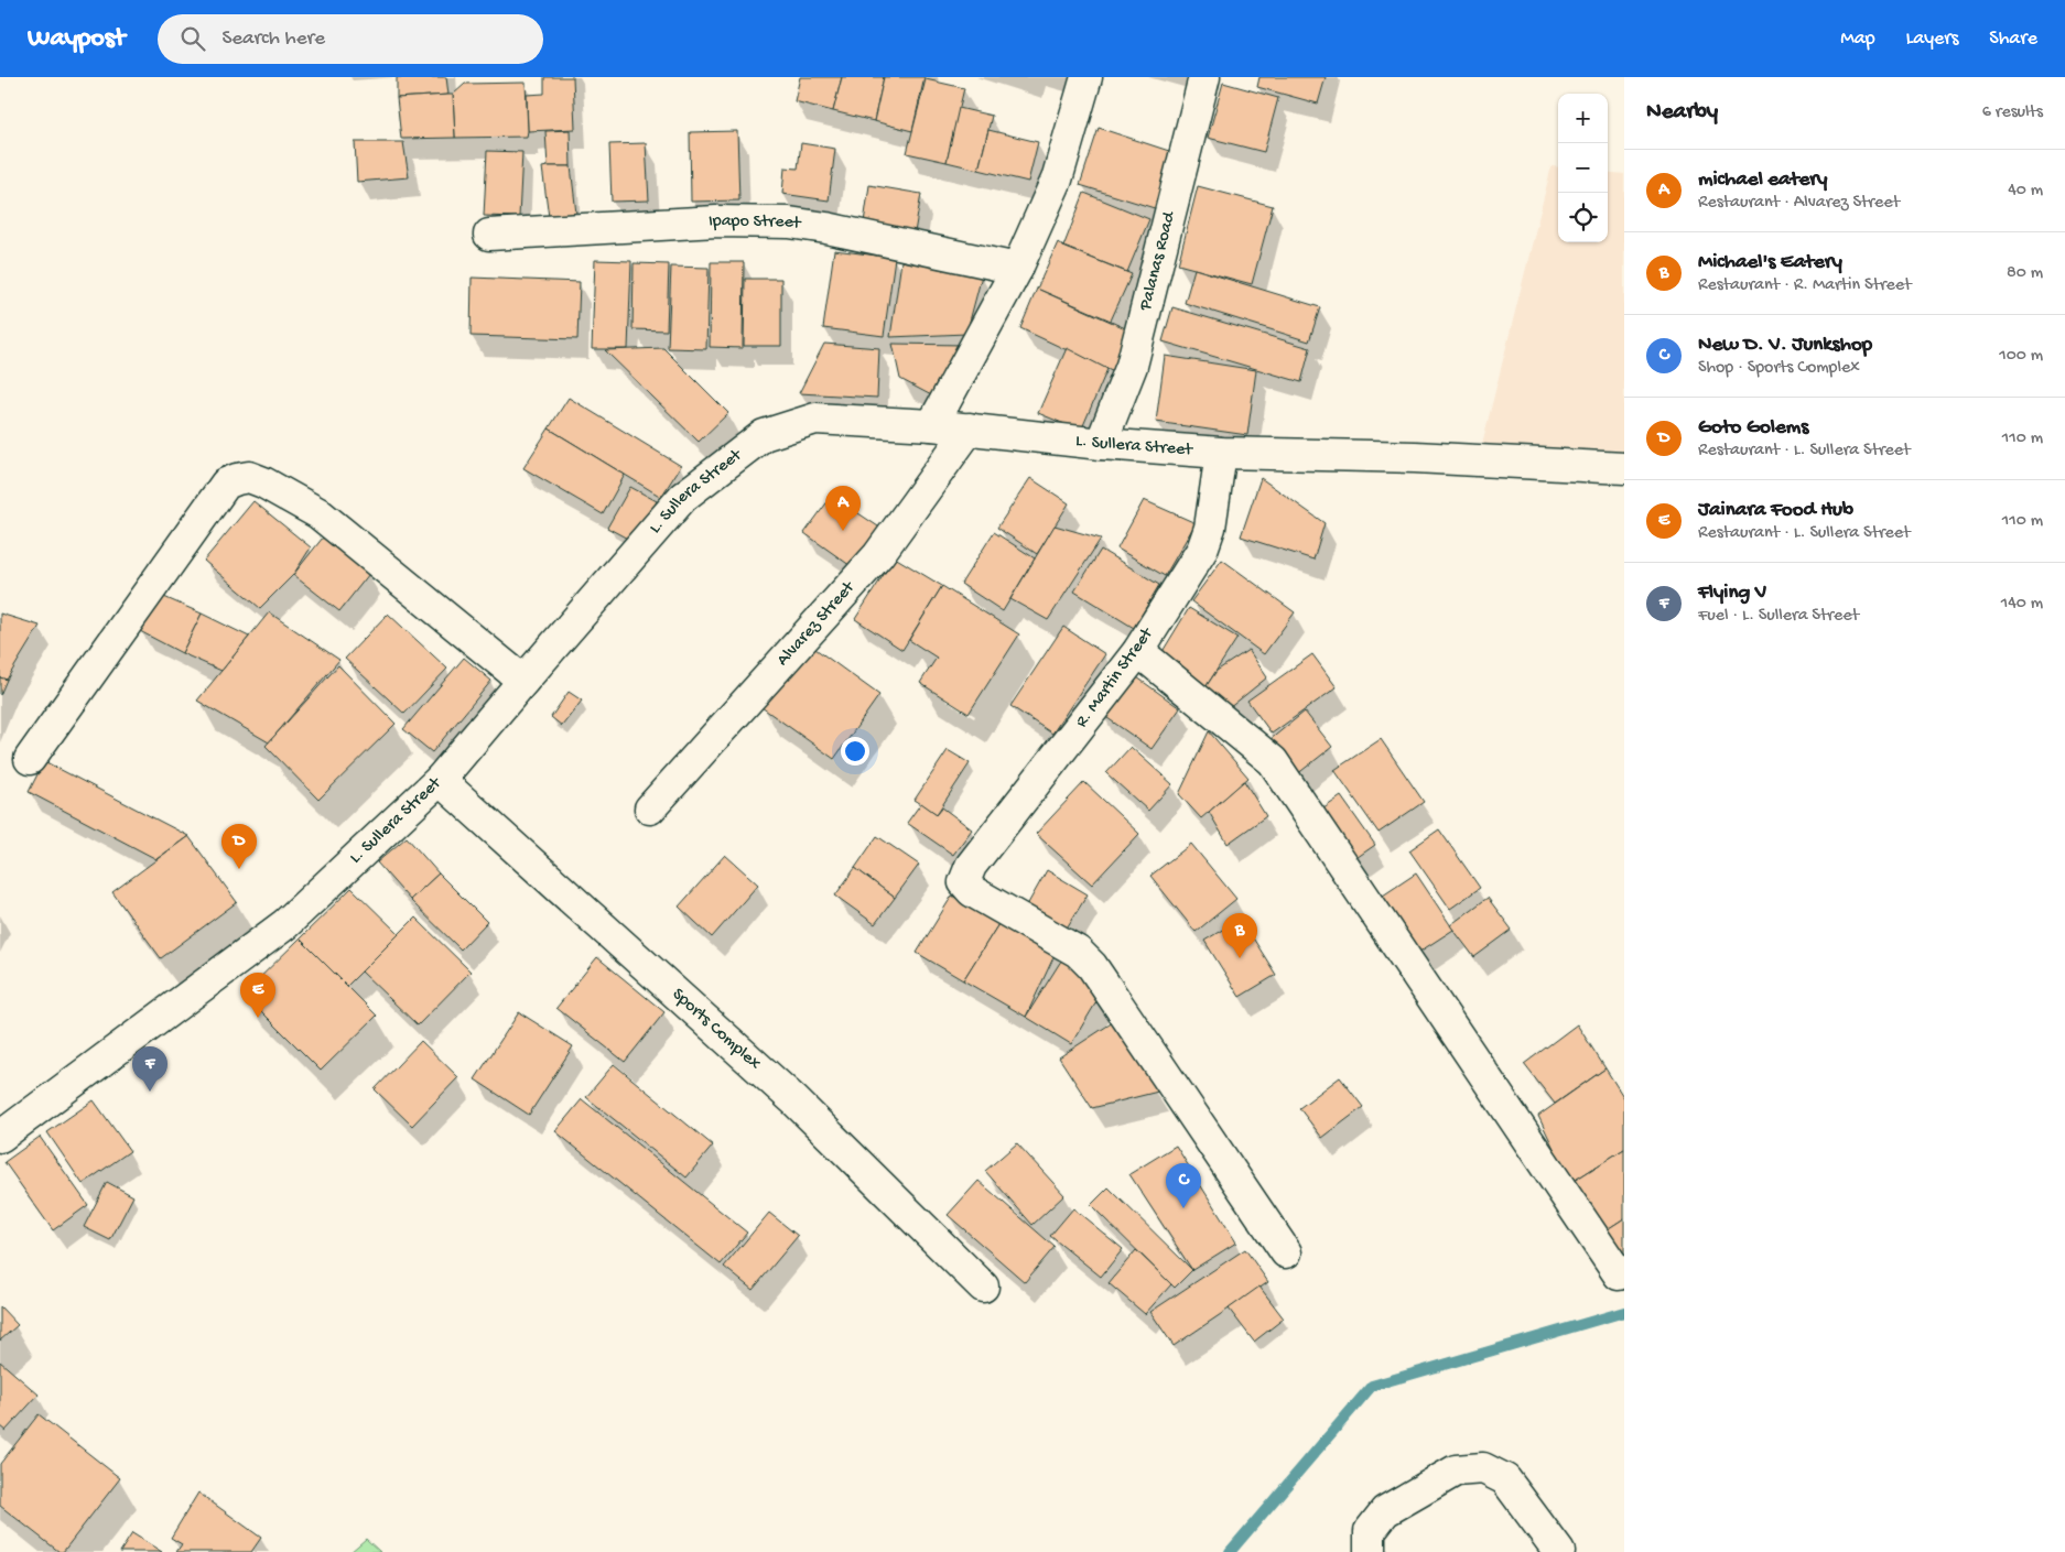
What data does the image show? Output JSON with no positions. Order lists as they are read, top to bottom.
{
  "streets": {
    "street": [
      "Ipapo Street",
      "Palanas Road",
      "L. Sullera Street",
      "Alvarez Street",
      "R. Martin Street",
      "Sports Complex"
    ]
  },
  "crossings": [
    ["Palanas Road", "L. Sullera Street"],
    ["L. Sullera Street", "Alvarez Street"],
    ["L. Sullera Street", "R. Martin Street"],
    ["L. Sullera Street", "Sports Complex"]
  ],
  "page": {
    "header": "Waypost",
    "search": "Search here",
    "nav": ["Map", "Layers", "Share"],
    "heading": ["Nearby", "6 results"],
    "map_buttons": ["+", "−"],
    "list": [
      {
        "mark": "A",
        "name": "michael eatery",
        "note": "Restaurant · Alvarez Street",
        "value": "40 m"
      },
      {
        "mark": "B",
        "name": "Michael's Eatery",
        "note": "Restaurant · R. Martin Street",
        "value": "80 m"
      },
      {
        "mark": "C",
        "name": "New D. V. Junkshop",
        "note": "Shop · Sports Complex",
        "value": "100 m"
      },
      {
        "mark": "D",
        "name": "Goto Golems",
        "note": "Restaurant · L. Sullera Street",
        "value": "110 m"
      },
      {
        "mark": "E",
        "name": "Jainara Food Hub",
        "note": "Restaurant · L. Sullera Street",
        "value": "110 m"
      },
      {
        "mark": "F",
        "name": "Flying V",
        "note": "Fuel · L. Sullera Street",
        "value": "140 m"
      }
    ],
    "pins": [
      "A",
      "D",
      "B",
      "E",
      "F",
      "C"
    ]
  }
}
